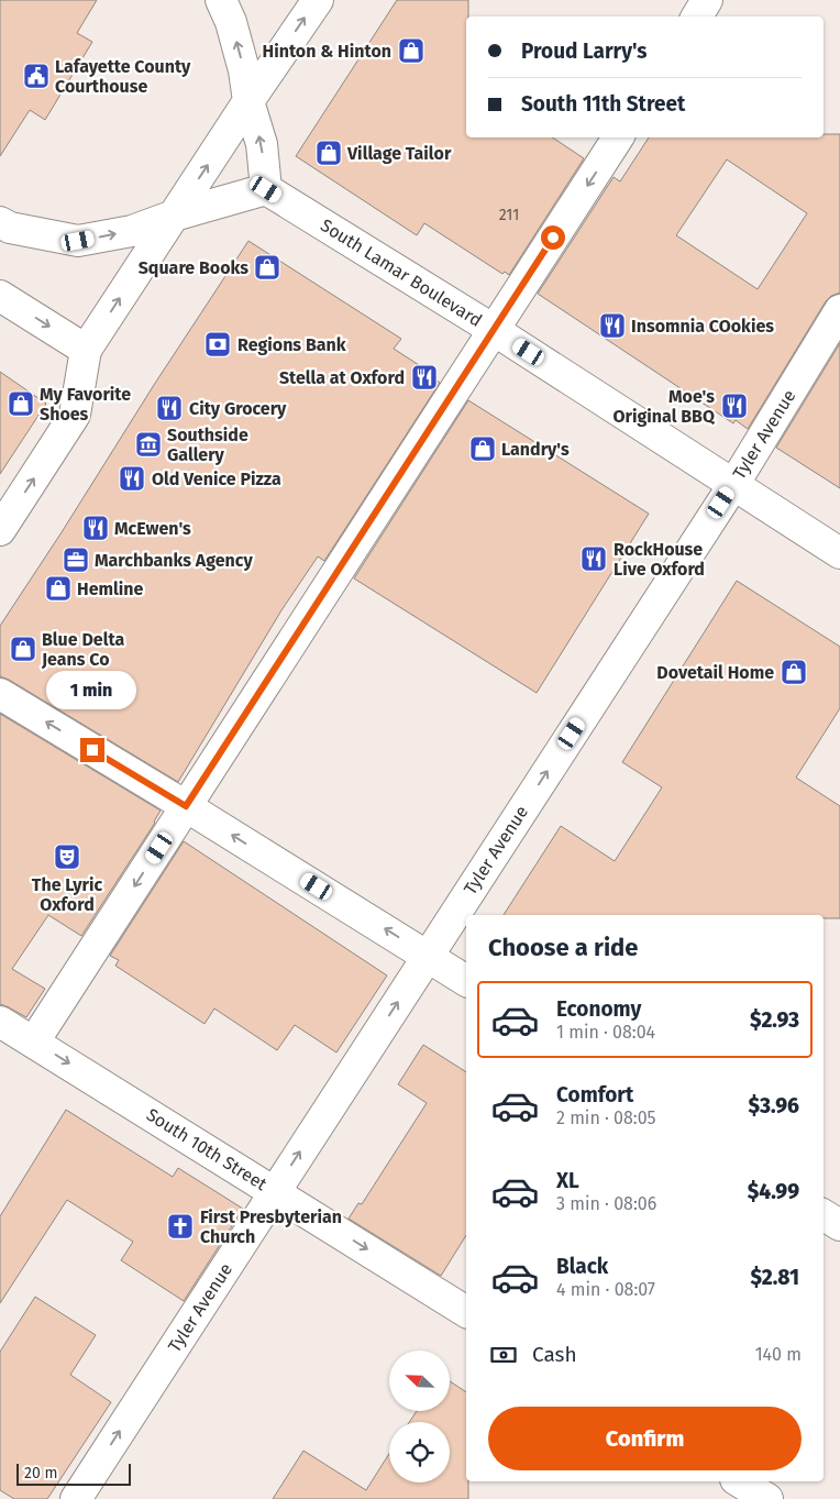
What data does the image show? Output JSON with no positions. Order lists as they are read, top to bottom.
{
  "streets": {
    "street": ["South Lamar Boulevard", "Tyler Avenue", "South 10th Street"]
  },
  "crossings": [
    ["South Lamar Boulevard", "Tyler Avenue"],
    ["Tyler Avenue", "South 10th Street"]
  ],
  "one_way": ["Tyler Avenue", "South 10th Street"],
  "places": {
    "shop": [
      "Hinton & Hinton",
      "Village Tailor",
      "Square Books",
      "My Favorite Shoes",
      "Landry's",
      "Hemline",
      "Blue Delta Jeans Co",
      "Dovetail Home"
    ],
    "public building": ["Lafayette County Courthouse"],
    "restaurant": [
      "Insomnia COokies",
      "Stella at Oxford",
      "Moe's Original BBQ",
      "City Grocery",
      "Old Venice Pizza",
      "McEwen's",
      "RockHouse Live Oxford"
    ],
    "bank": ["Regions Bank"],
    "museum": ["Southside Gallery"],
    "office": ["Marchbanks Agency"],
    "theatre": ["The Lyric Oxford"],
    "church": ["First Presbyterian Church"]
  },
  "house_numbers": ["211"],
  "scale_bar": "20 m",
  "north": "top left",
  "page": {
    "banner": ["Proud Larry's", "South 11th Street"],
    "bubble": "1 min",
    "heading": "Choose a ride",
    "list": [
      {
        "name": "Economy",
        "note": "1 min · 08:04",
        "value": "$2.93"
      },
      {
        "name": "Comfort",
        "note": "2 min · 08:05",
        "value": "$3.96"
      },
      {
        "name": "XL",
        "note": "3 min · 08:06",
        "value": "$4.99"
      },
      {
        "name": "Black",
        "note": "4 min · 08:07",
        "value": "$2.81"
      }
    ],
    "pay": ["Cash", "140 m"],
    "buttons": "Confirm",
    "scale": "20 m"
  }
}
